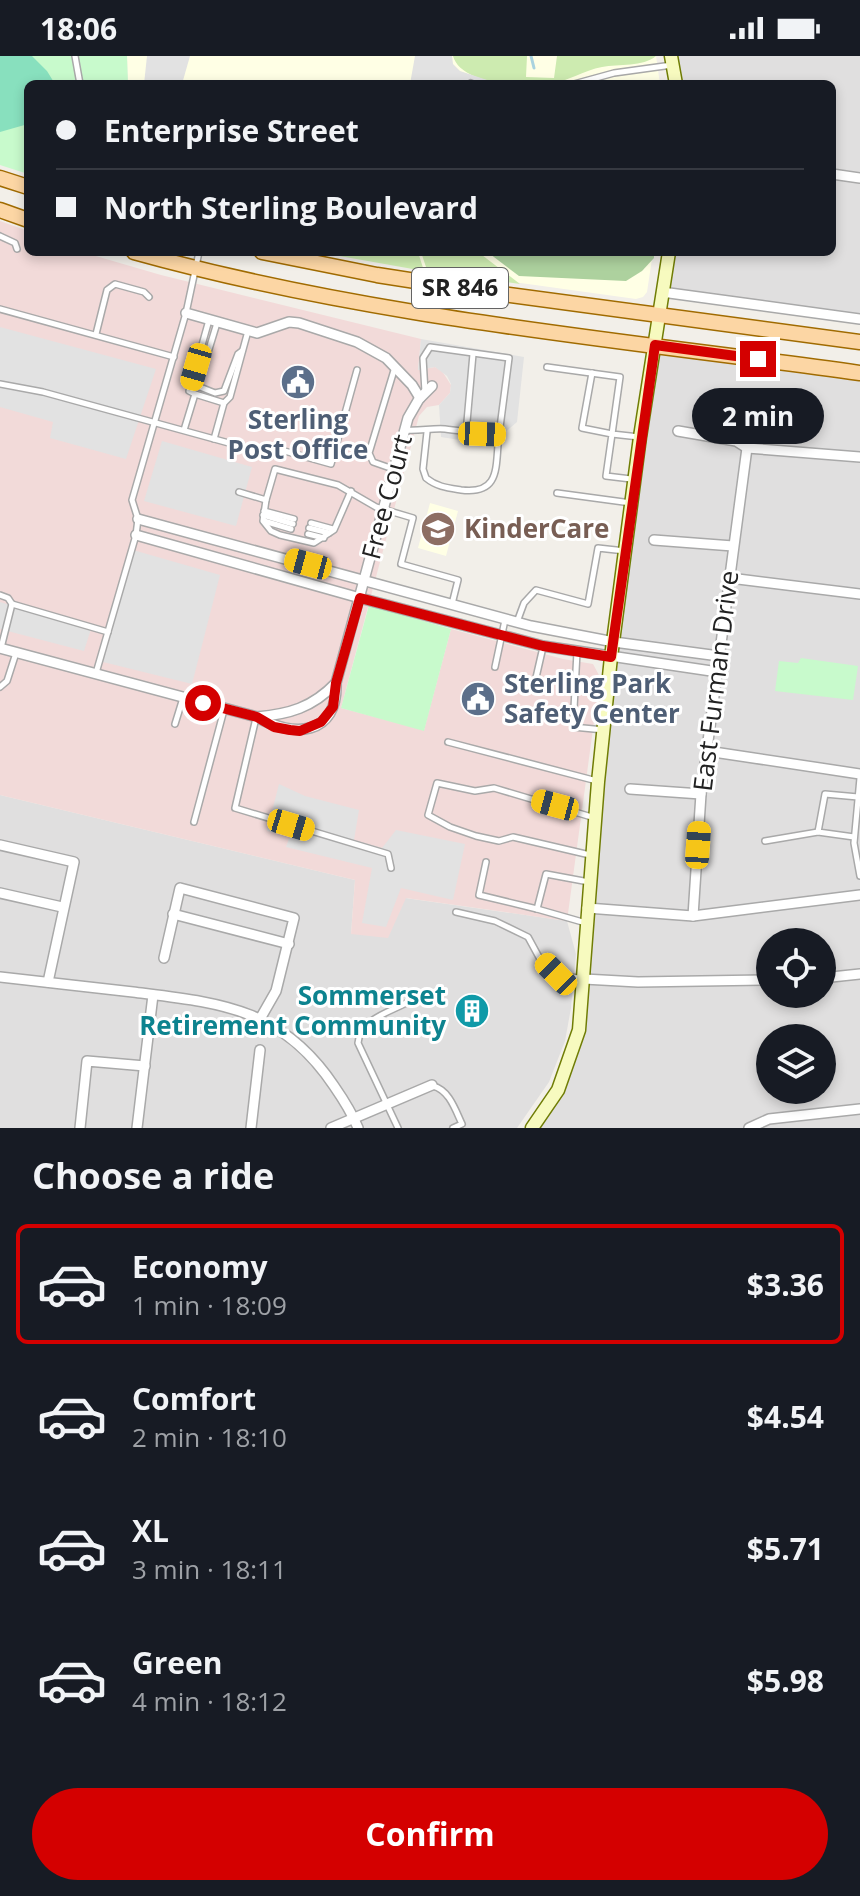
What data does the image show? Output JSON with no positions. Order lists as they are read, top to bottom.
{
  "streets": {
    "main road": ["SR 846"],
    "street": ["Free Court", "East Furman Drive"]
  },
  "places": {
    "public building": ["Sterling Post Office", "Sterling Park Safety Center"],
    "school or university": ["KinderCare"],
    "building": ["Sommerset Retirement Community"]
  },
  "page": {
    "status": "18:06",
    "banner": ["Enterprise Street", "North Sterling Boulevard"],
    "bubble": "2 min",
    "heading": "Choose a ride",
    "list": [
      {
        "name": "Economy",
        "note": "1 min · 18:09",
        "value": "$3.36"
      },
      {
        "name": "Comfort",
        "note": "2 min · 18:10",
        "value": "$4.54"
      },
      {
        "name": "XL",
        "note": "3 min · 18:11",
        "value": "$5.71"
      },
      {
        "name": "Green",
        "note": "4 min · 18:12",
        "value": "$5.98"
      }
    ],
    "buttons": "Confirm"
  }
}
